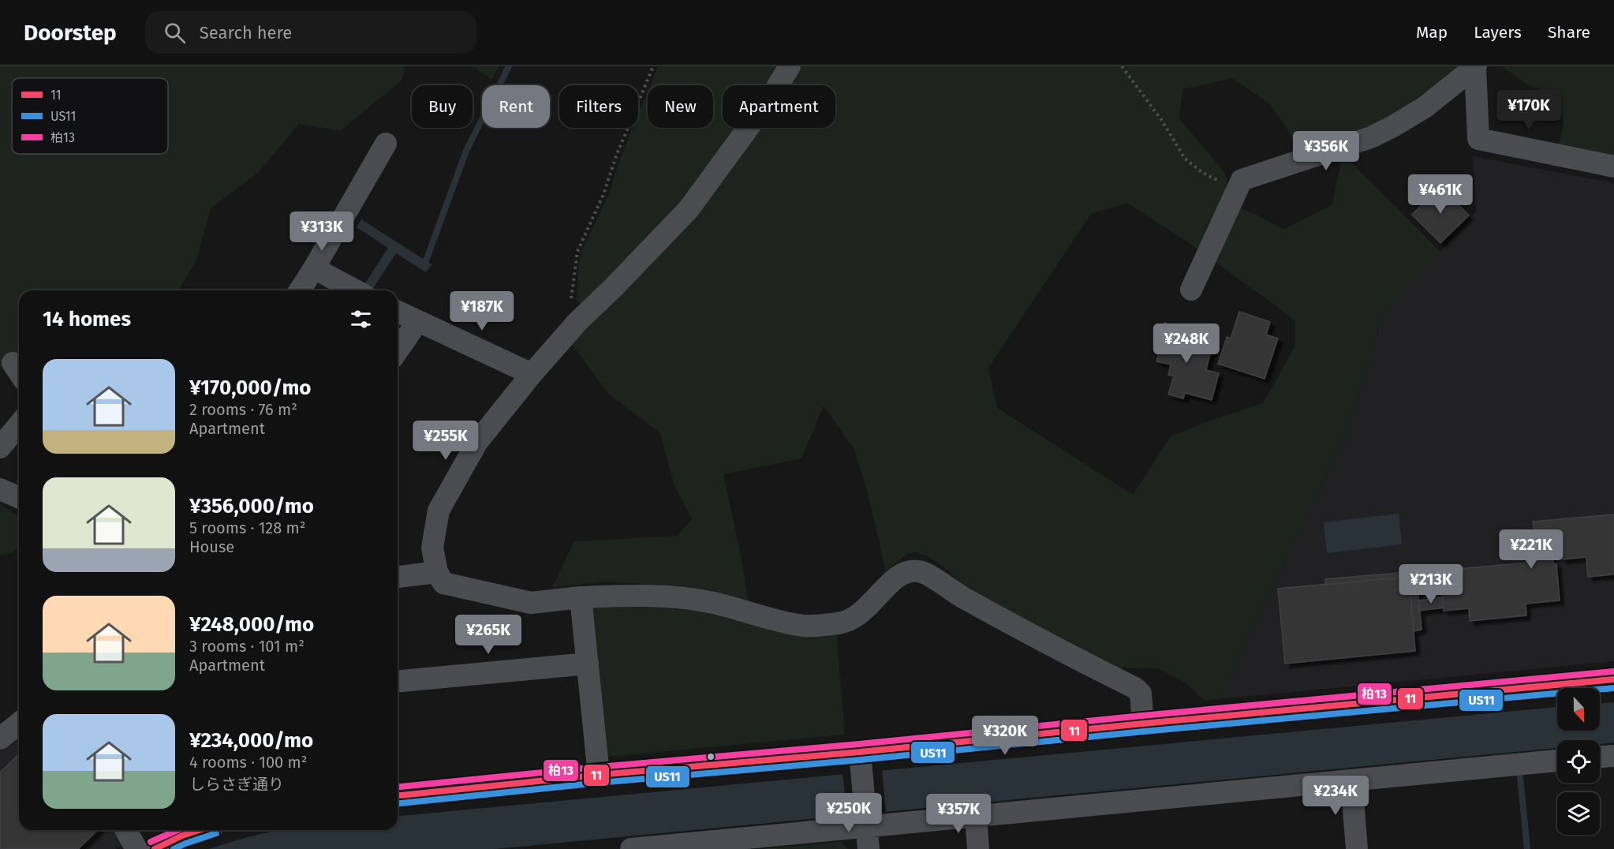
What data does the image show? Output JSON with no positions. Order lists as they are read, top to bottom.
{
  "lines": ["transit line 柏13", "transit line 11", "transit line US11"],
  "legend": ["11", "US11", "柏13"],
  "north": "bottom",
  "page": {
    "header": "Doorstep",
    "search": "Search here",
    "nav": ["Map", "Layers", "Share"],
    "chip": [
      "Buy",
      "Rent",
      "Filters",
      "New",
      "Apartment"
    ],
    "price": [
      "¥170K",
      "¥356K",
      "¥461K",
      "¥313K",
      "¥187K",
      "¥248K",
      "¥255K",
      "¥221K",
      "¥213K",
      "¥265K",
      "¥320K",
      "¥234K",
      "¥250K",
      "¥357K"
    ],
    "heading": "14 homes",
    "list": [
      {
        "name": "¥170,000/mo",
        "note": "2 rooms · 76 m² · Apartment"
      },
      {
        "name": "¥356,000/mo",
        "note": "5 rooms · 128 m² · House"
      },
      {
        "name": "¥248,000/mo",
        "note": "3 rooms · 101 m² · Apartment"
      },
      {
        "name": "¥234,000/mo",
        "note": "4 rooms · 100 m² · しらさぎ通り"
      }
    ]
  }
}
